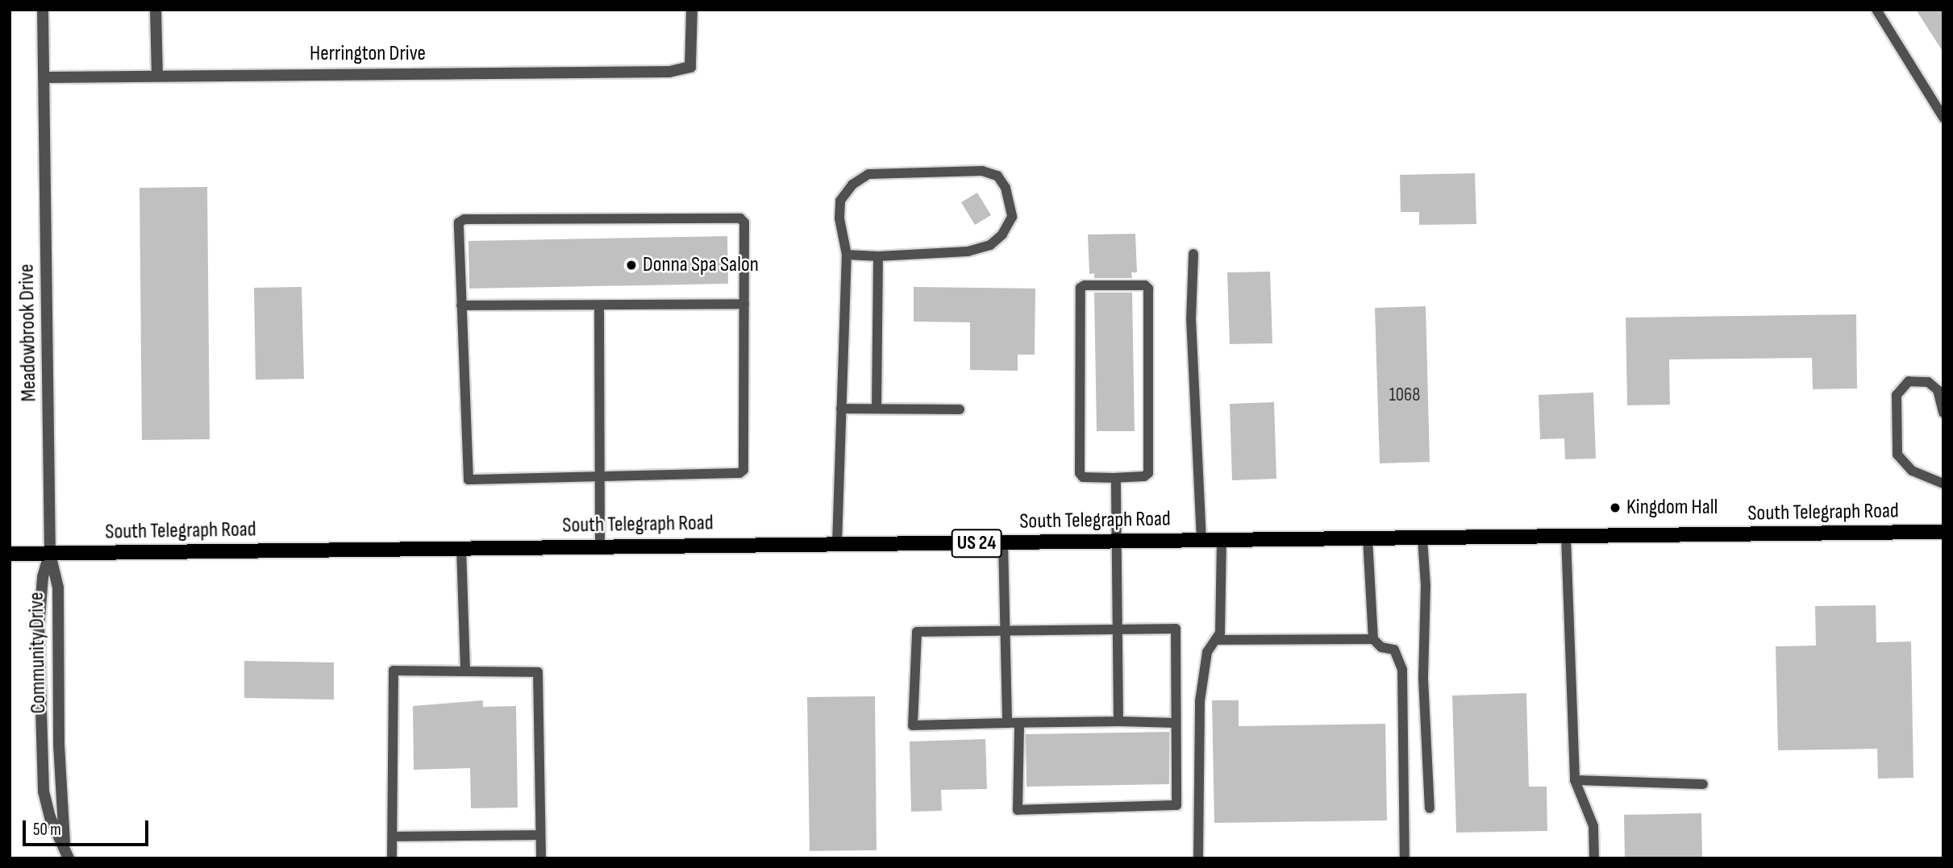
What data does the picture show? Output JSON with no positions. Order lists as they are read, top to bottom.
{
  "streets": {
    "main road": ["South Telegraph Road", "US 24"],
    "street": ["Herrington Drive", "Meadowbrook Drive", "Community Drive"]
  },
  "crossings": [
    ["Herrington Drive", "Meadowbrook Drive"],
    ["Meadowbrook Drive", "South Telegraph Road"],
    ["Meadowbrook Drive", "Community Drive"],
    ["South Telegraph Road", "Community Drive"]
  ],
  "places": ["Donna Spa Salon", "Kingdom Hall"],
  "house_numbers": ["1068"],
  "scale_bar": "50 m"
}
